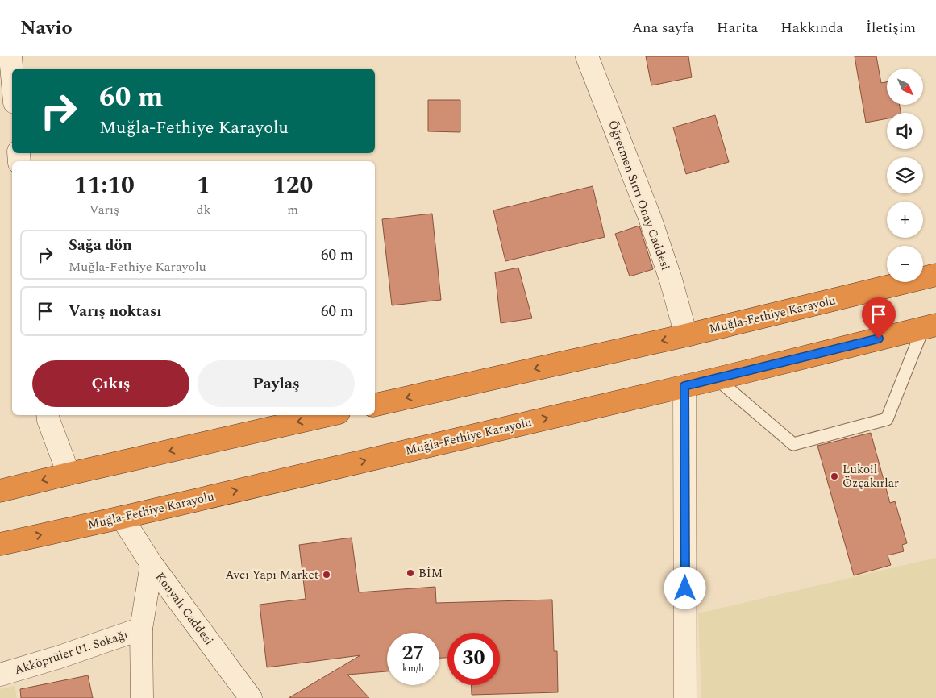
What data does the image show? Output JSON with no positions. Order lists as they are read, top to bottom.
{
  "streets": {
    "highway": ["Muğla-Fethiye Karayolu"],
    "street": ["Öğretmen Sırrı Onay Caddesi", "Konyalı Caddesi", "Akköprüler 01. Sokağı"]
  },
  "crossings": [
    ["Öğretmen Sırrı Onay Caddesi", "Muğla-Fethiye Karayolu"],
    ["Muğla-Fethiye Karayolu", "Konyalı Caddesi"]
  ],
  "places": ["Lukoil Özçakırlar", "BİM", "Avcı Yapı Market"],
  "north": "bottom right",
  "page": {
    "header": "Navio",
    "nav": [
      "Ana sayfa",
      "Harita",
      "Hakkında",
      "İletişim"
    ],
    "map_buttons": ["+", "−"],
    "turn": ["60 m", "Muğla-Fethiye Karayolu"],
    "eta": [
      "11:10",
      "Varış",
      "1",
      "dk",
      "120",
      "m"
    ],
    "list": [
      {
        "name": "Sağa dön",
        "note": "Muğla-Fethiye Karayolu",
        "value": "60 m"
      },
      {
        "name": "Varış noktası",
        "value": "60 m"
      }
    ],
    "buttons": ["Çıkış", "Paylaş"],
    "speed": "27 km/h",
    "limit": "30"
  }
}
